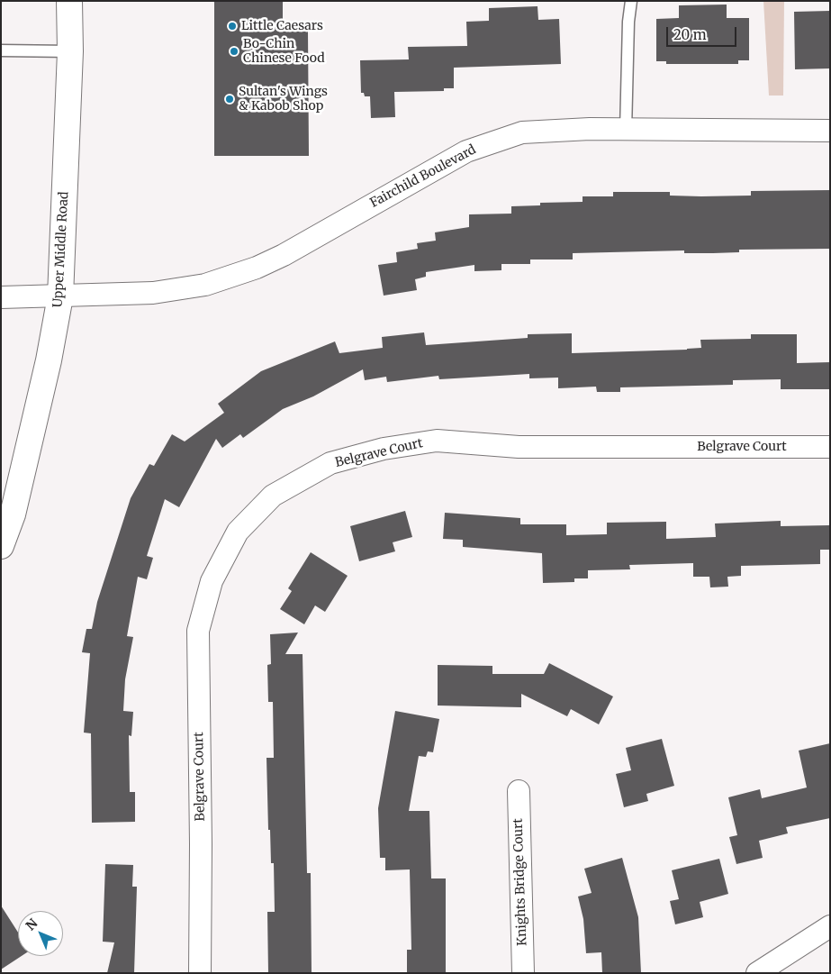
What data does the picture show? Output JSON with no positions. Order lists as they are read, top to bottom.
{
  "streets": {
    "street": [
      "Fairchild Boulevard",
      "Upper Middle Road",
      "Belgrave Court",
      "Knights Bridge Court"
    ]
  },
  "crossings": [
    ["Fairchild Boulevard", "Upper Middle Road"]
  ],
  "places": ["Little Caesars", "Bo-Chin Chinese Food", "Sultan's Wings & Kabob Shop"],
  "scale_bar": "20 m",
  "north": "top left"
}
